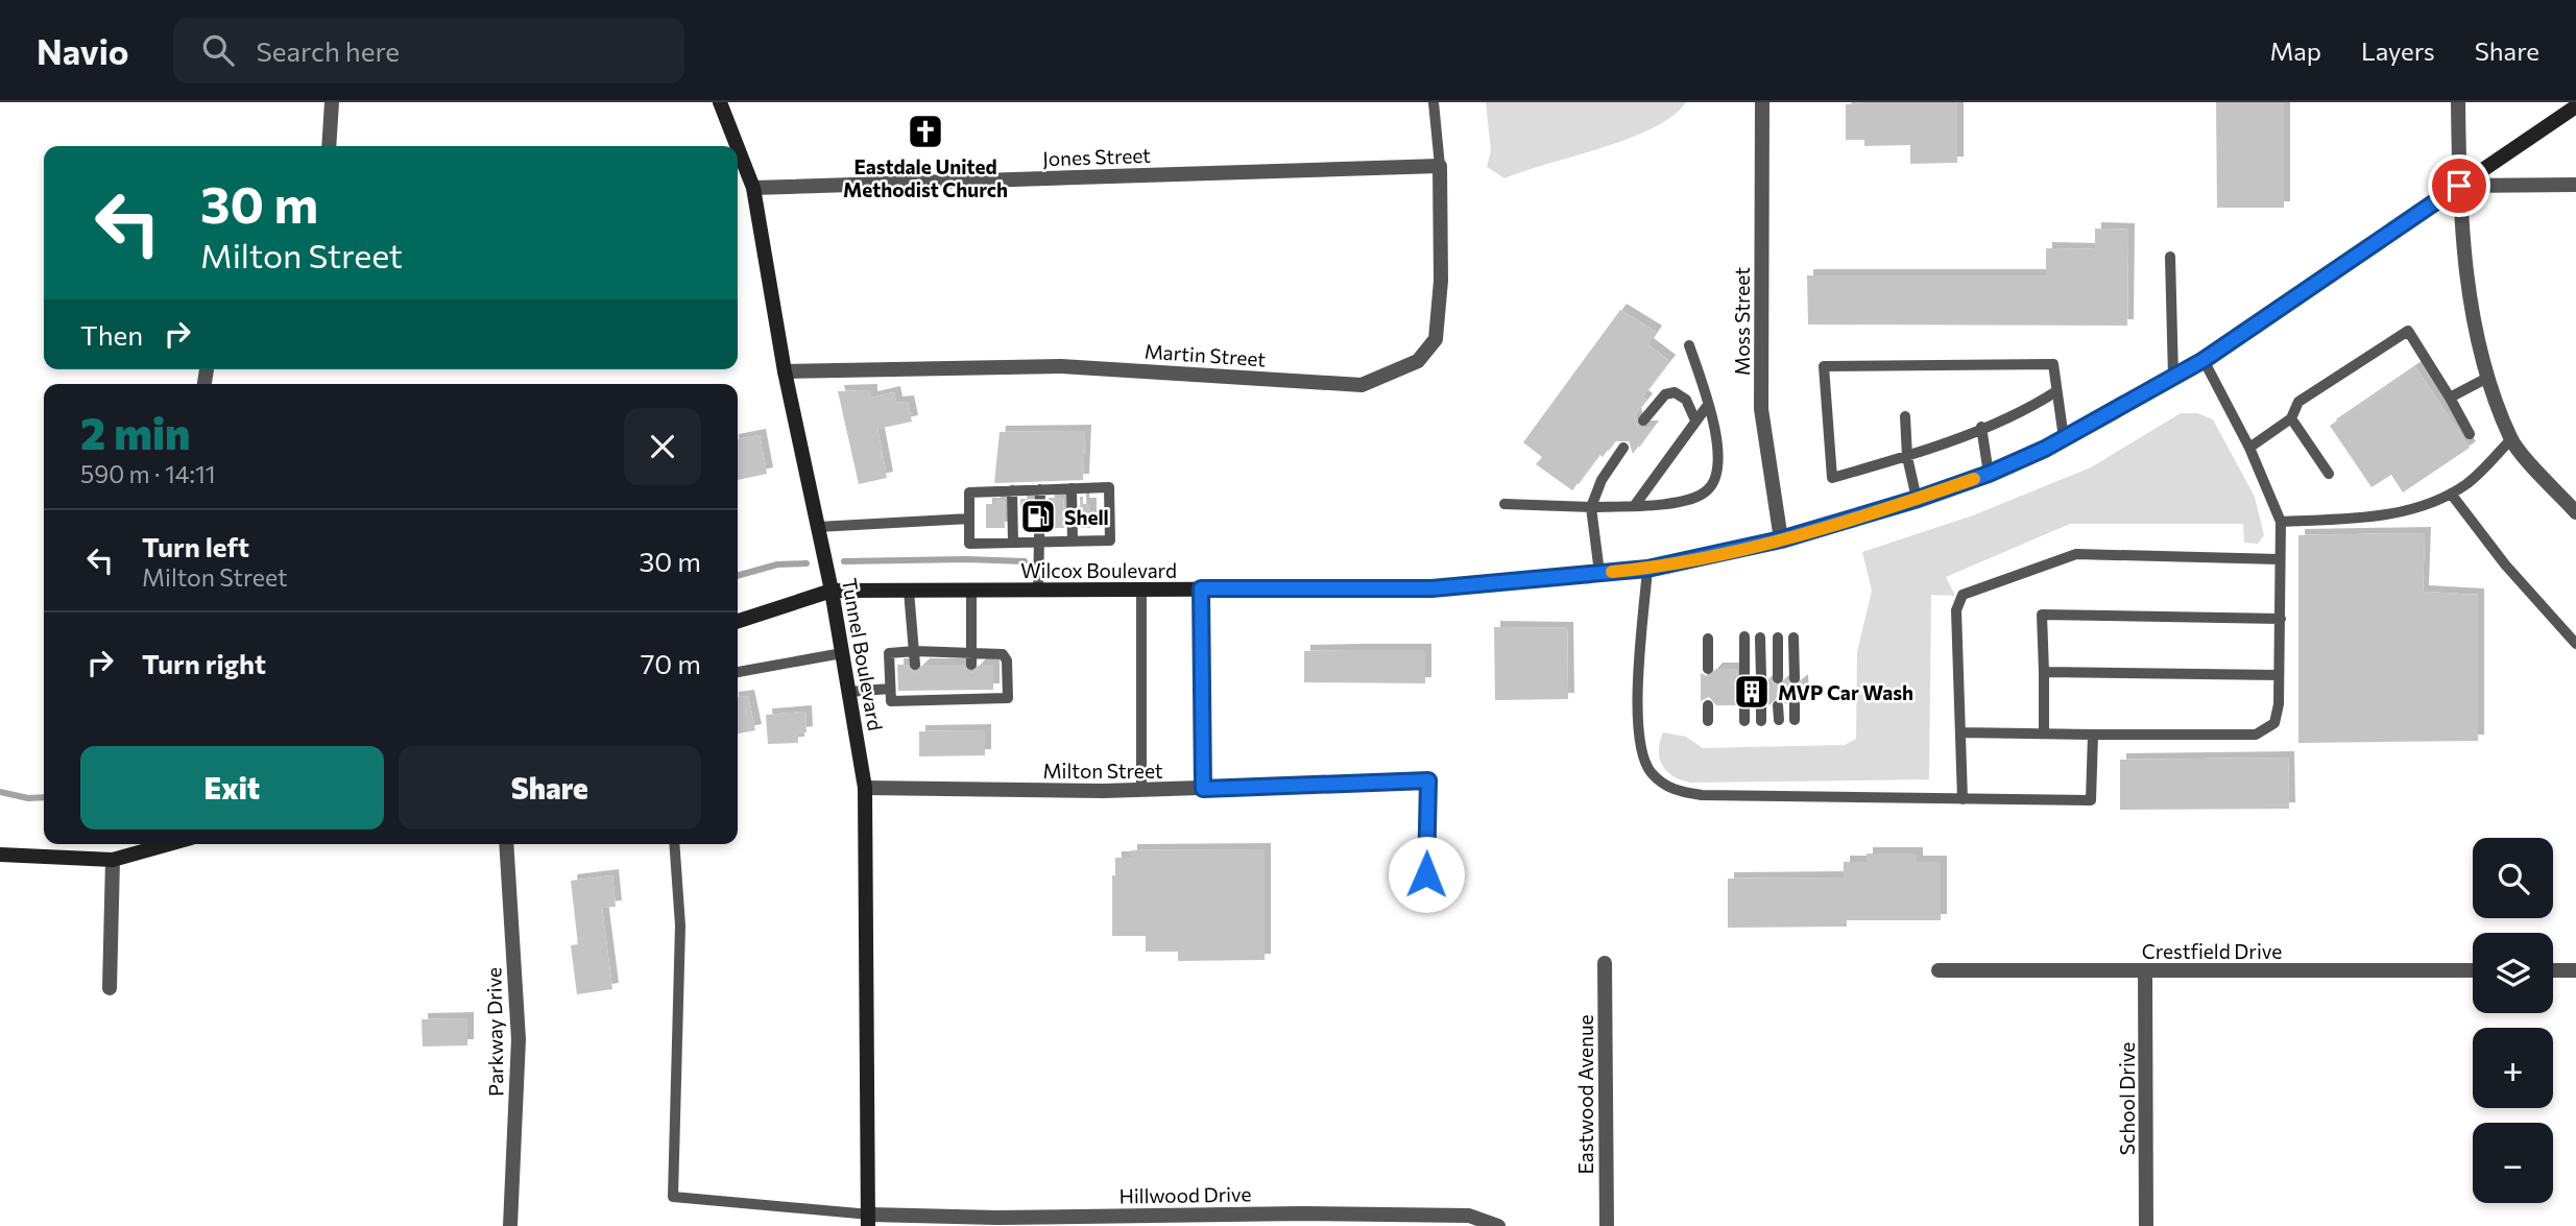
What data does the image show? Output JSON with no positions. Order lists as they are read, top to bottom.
{
  "streets": {
    "main road": ["Wilcox Boulevard", "Tunnel Boulevard"],
    "street": [
      "Jones Street",
      "Moss Street",
      "Martin Street",
      "Milton Street",
      "Crestfield Drive",
      "Parkway Drive",
      "Eastwood Avenue",
      "School Drive",
      "Hillwood Drive"
    ]
  },
  "crossings": [
    ["Jones Street", "Martin Street"],
    ["Jones Street", "Tunnel Boulevard"],
    ["Moss Street", "Wilcox Boulevard"],
    ["Martin Street", "Tunnel Boulevard"],
    ["Wilcox Boulevard", "Tunnel Boulevard"],
    ["Tunnel Boulevard", "Milton Street"],
    ["Tunnel Boulevard", "Hillwood Drive"],
    ["Crestfield Drive", "School Drive"]
  ],
  "places": {
    "church": ["Eastdale United Methodist Church"],
    "fuel station": ["Shell"],
    "building": ["MVP Car Wash"]
  },
  "page": {
    "header": "Navio",
    "search": "Search here",
    "nav": ["Map", "Layers", "Share"],
    "turn": ["30 m", "Milton Street"],
    "then": "Then",
    "heading": ["2 min", "590 m · 14:11"],
    "list": [
      {
        "name": "Turn left",
        "note": "Milton Street",
        "value": "30 m"
      },
      {
        "name": "Turn right",
        "value": "70 m"
      }
    ],
    "buttons": ["Exit", "Share"],
    "map_buttons": ["+", "−"]
  }
}
